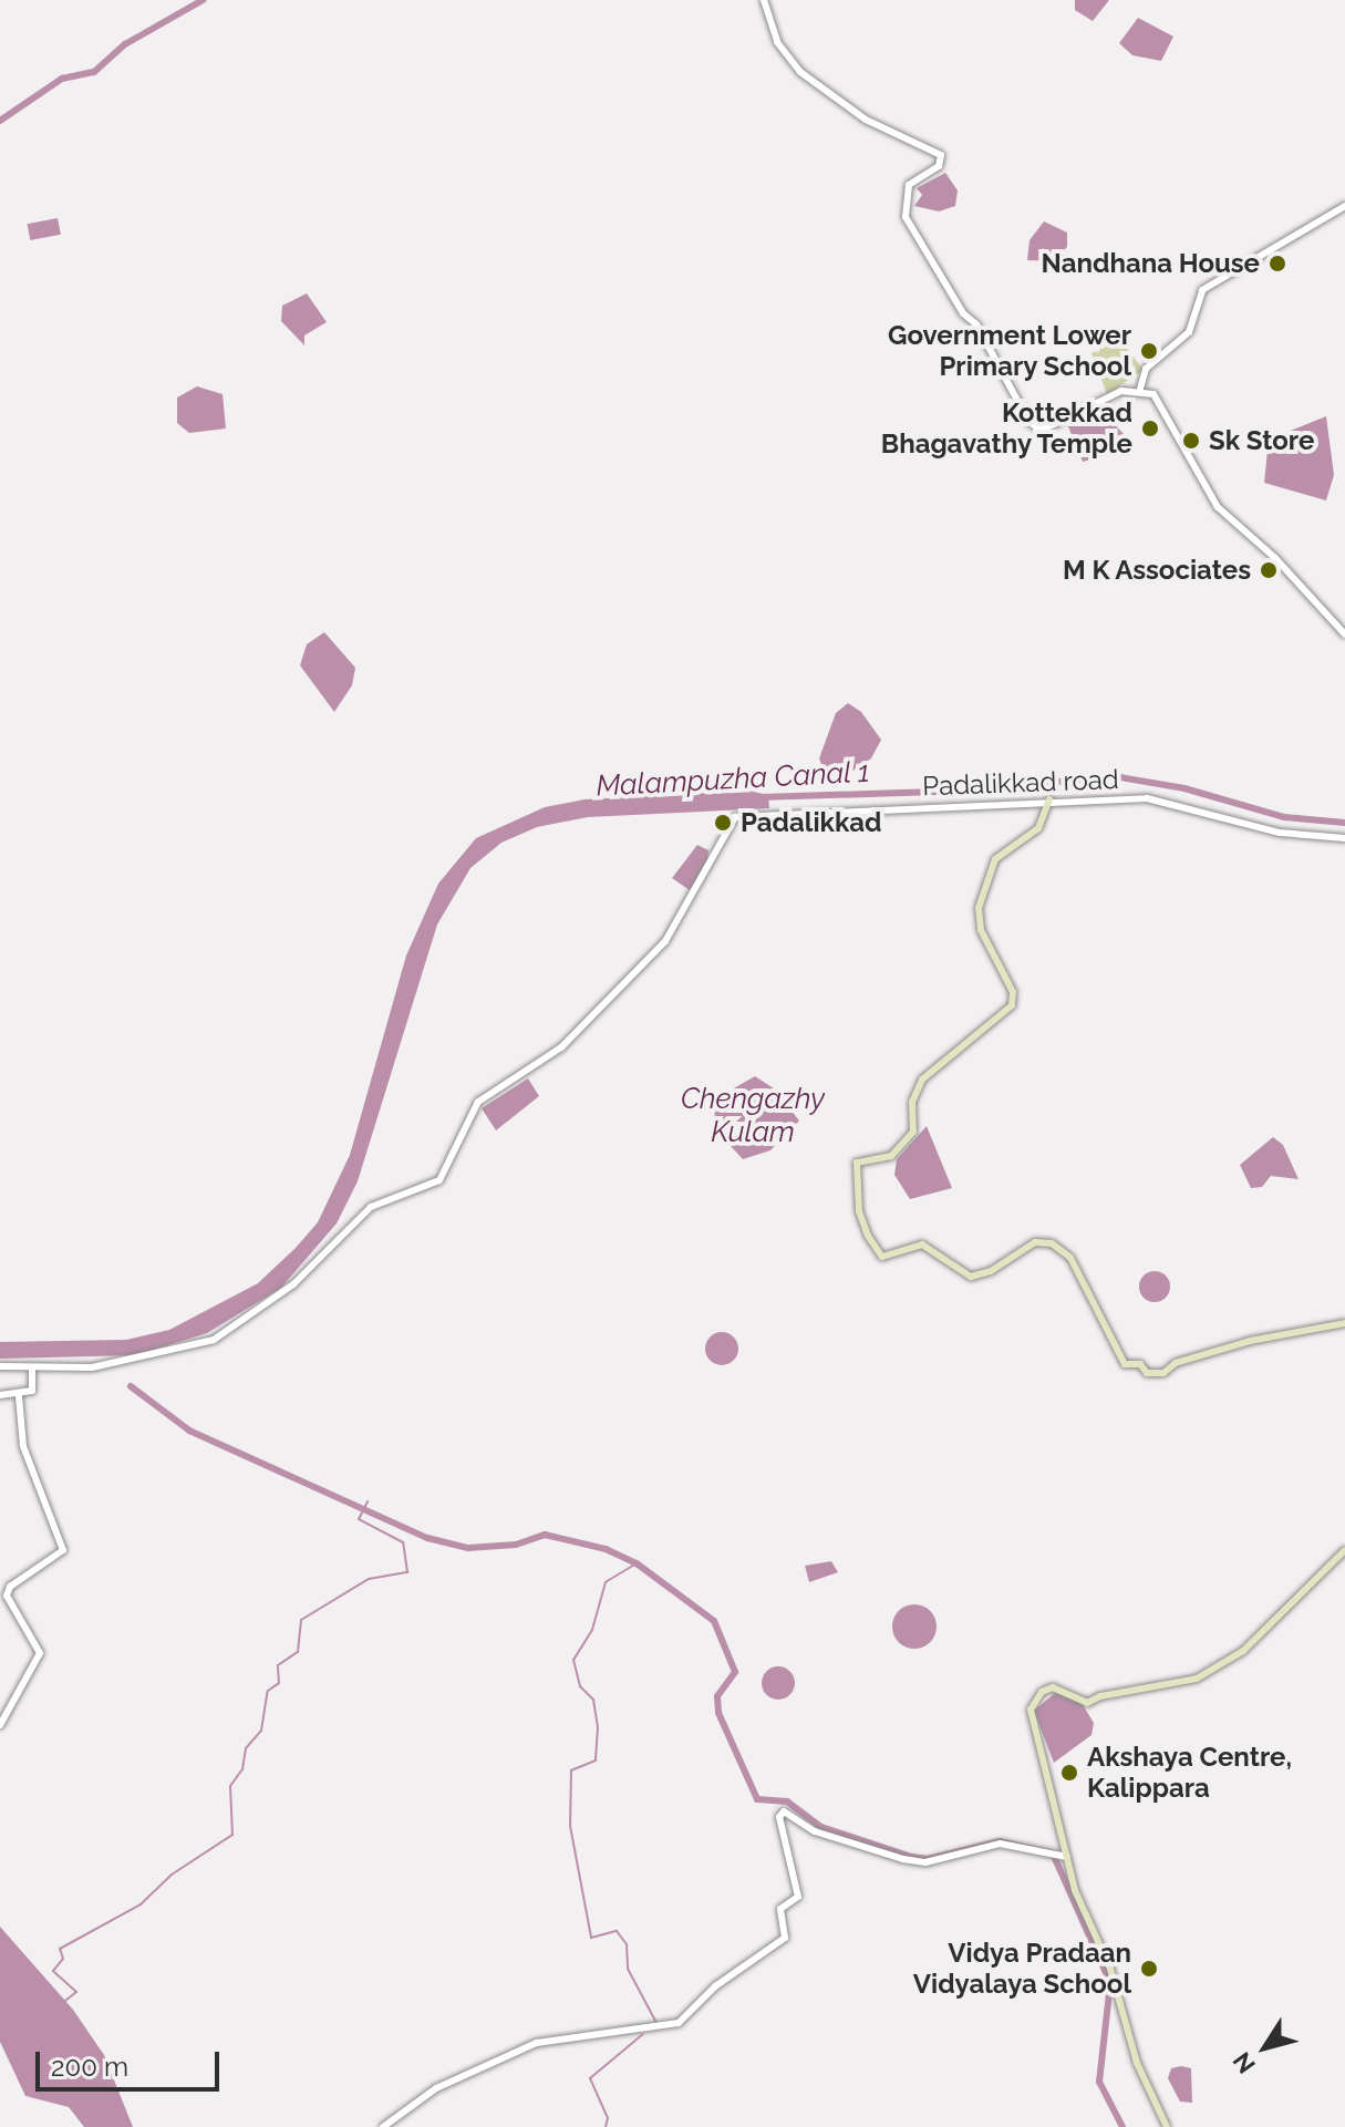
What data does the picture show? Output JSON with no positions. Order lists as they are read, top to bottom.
{
  "streets": {
    "street": ["Padalikkad road"]
  },
  "water": ["Malampuzha Canal 1", "Chengazhy Kulam"],
  "places": [
    "Nandhana House",
    "Government Lower Primary School",
    "Kottekkad Bhagavathy Temple",
    "Sk Store",
    "M K Associates",
    "Padalikkad",
    "Akshaya Centre, Kalippara",
    "Vidya Pradaan Vidyalaya School"
  ],
  "scale_bar": "200 m",
  "north": "bottom left"
}
